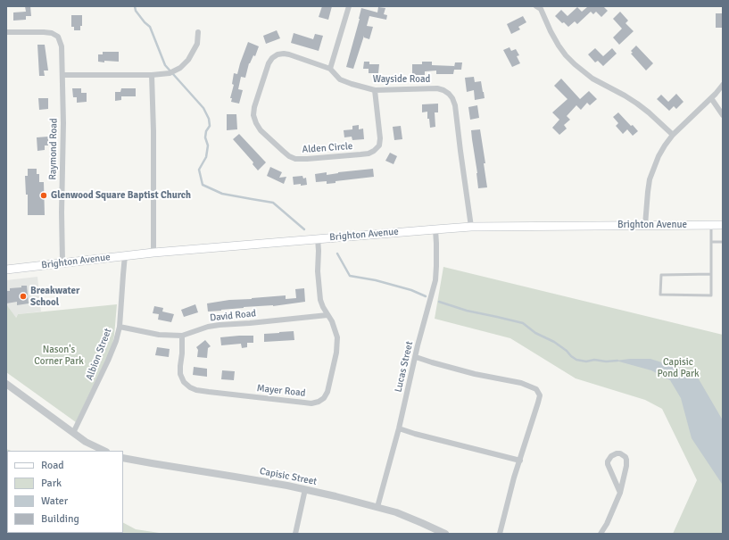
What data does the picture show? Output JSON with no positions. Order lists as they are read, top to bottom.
{
  "streets": {
    "main road": ["Brighton Avenue"],
    "street": [
      "Wayside Road",
      "Alden Circle",
      "Raymond Road",
      "David Road",
      "Albion Street",
      "Lucas Street",
      "Mayer Road",
      "Capisic Street"
    ]
  },
  "crossings": [
    ["Wayside Road", "Alden Circle"],
    ["Wayside Road", "Brighton Avenue"],
    ["Raymond Road", "Brighton Avenue"],
    ["Brighton Avenue", "Albion Street"],
    ["Brighton Avenue", "Lucas Street"],
    ["Brighton Avenue", "Mayer Road"],
    ["David Road", "Albion Street"],
    ["David Road", "Mayer Road"],
    ["Lucas Street", "Capisic Street"]
  ],
  "parks": ["Nason's Corner Park", "Capisic Pond Park"],
  "places": ["Glenwood Square Baptist Church", "Breakwater School"],
  "legend": [
    "Road",
    "Park",
    "Water",
    "Building"
  ]
}
